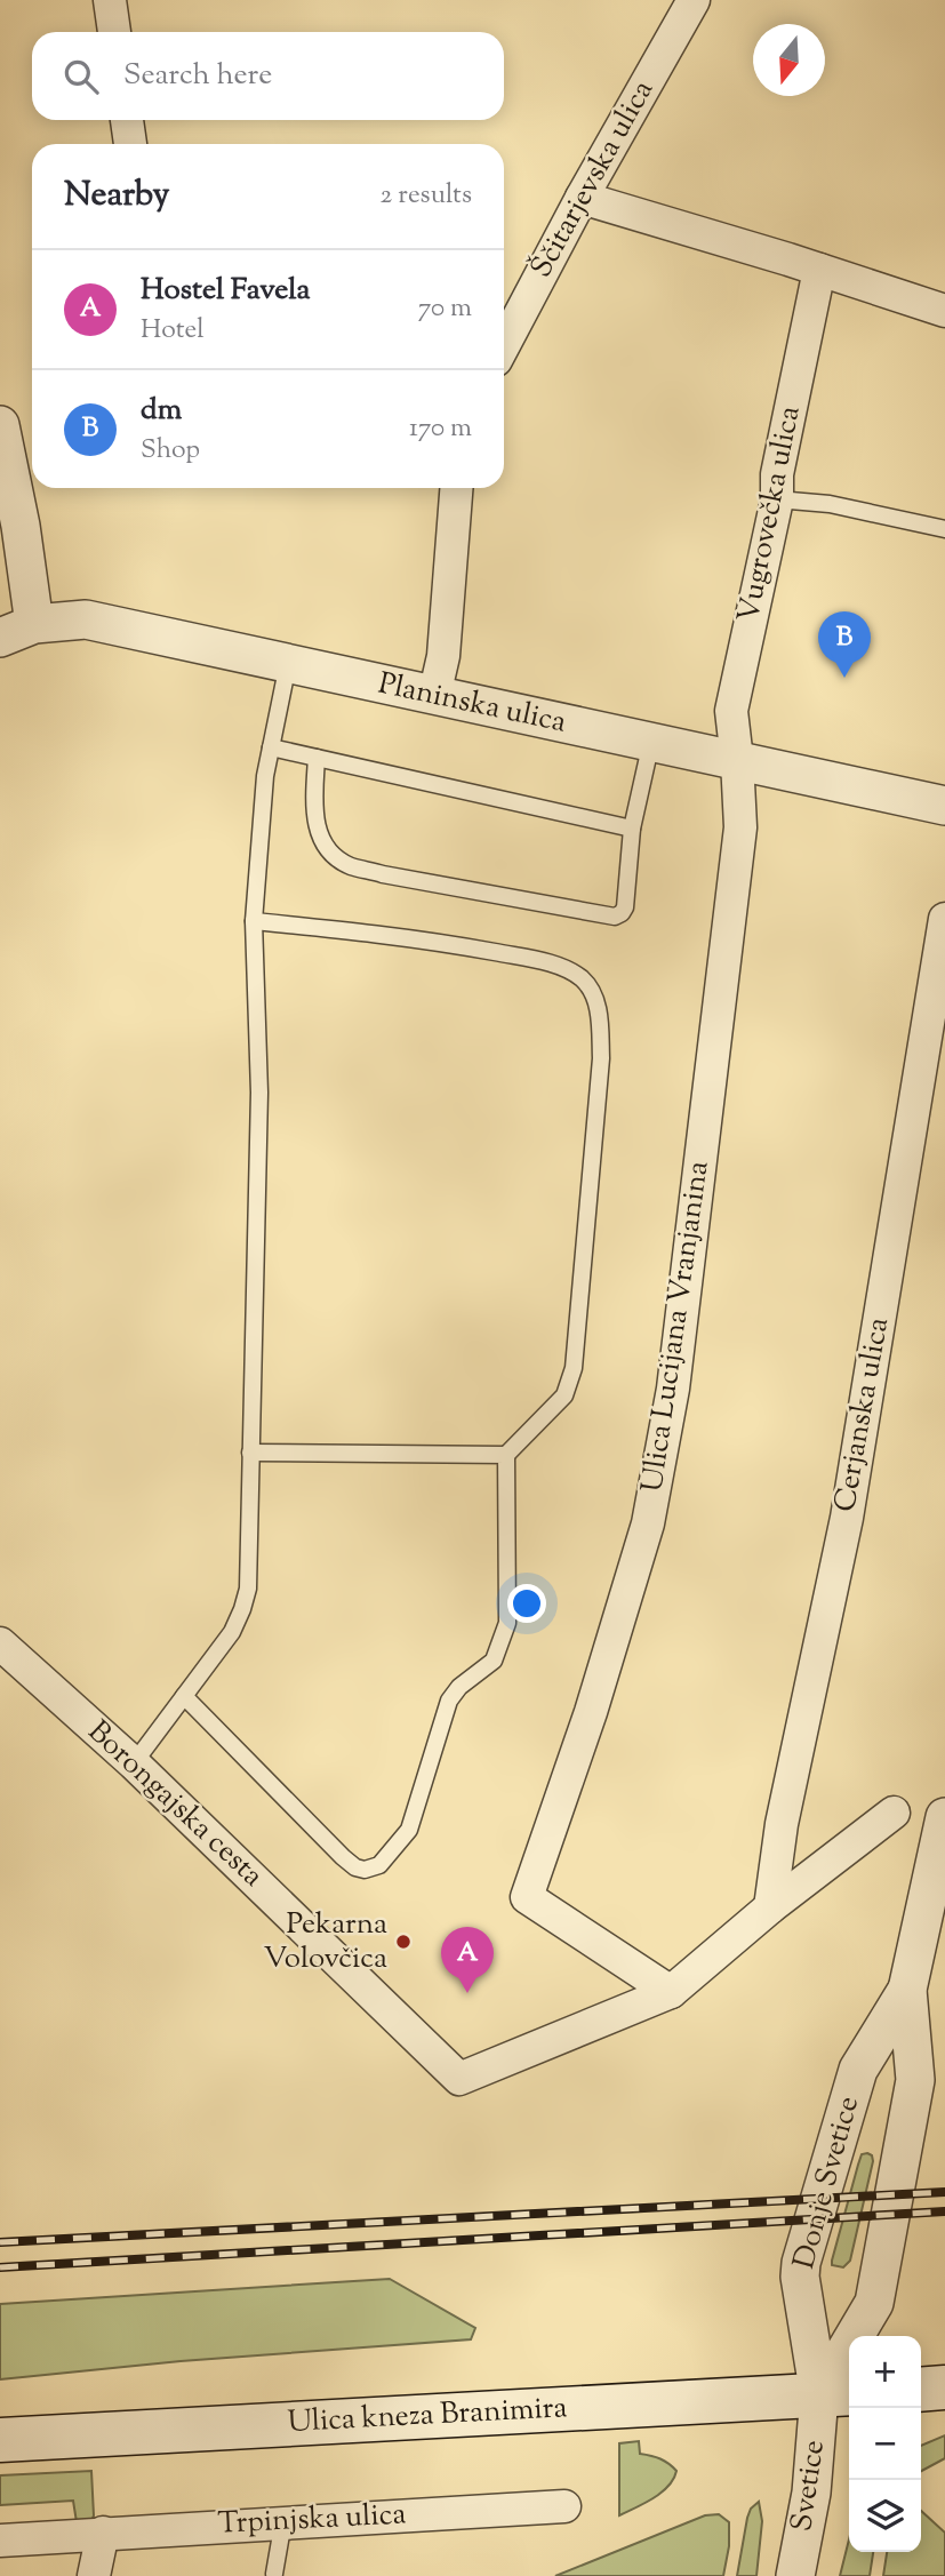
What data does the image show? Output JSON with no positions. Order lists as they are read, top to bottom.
{
  "streets": {
    "main road": ["Ulica kneza Branimira"],
    "street": [
      "Ščitarjevska ulica",
      "Vugrovečka ulica",
      "Planinska ulica",
      "Ulica Lucijana Vranjanina",
      "Cerjanska ulica",
      "Borongajska cesta",
      "Donje Svetice",
      "Svetice",
      "Trpinjska ulica"
    ]
  },
  "crossings": [
    ["Vugrovečka ulica", "Planinska ulica"],
    ["Vugrovečka ulica", "Ulica Lucijana Vranjanina"],
    ["Planinska ulica", "Ulica Lucijana Vranjanina"],
    ["Ulica Lucijana Vranjanina", "Borongajska cesta"],
    ["Cerjanska ulica", "Borongajska cesta"],
    ["Donje Svetice", "Ulica kneza Branimira"],
    ["Donje Svetice", "Svetice"],
    ["Ulica kneza Branimira", "Svetice"]
  ],
  "places": ["Pekarna Volovčica"],
  "north": "bottom",
  "page": {
    "search": "Search here",
    "heading": ["Nearby", "2 results"],
    "list": [
      {
        "mark": "A",
        "name": "Hostel Favela",
        "note": "Hotel",
        "value": "70 m"
      },
      {
        "mark": "B",
        "name": "dm",
        "note": "Shop",
        "value": "170 m"
      }
    ],
    "pins": ["B", "A"],
    "map_buttons": ["+", "−"]
  }
}
